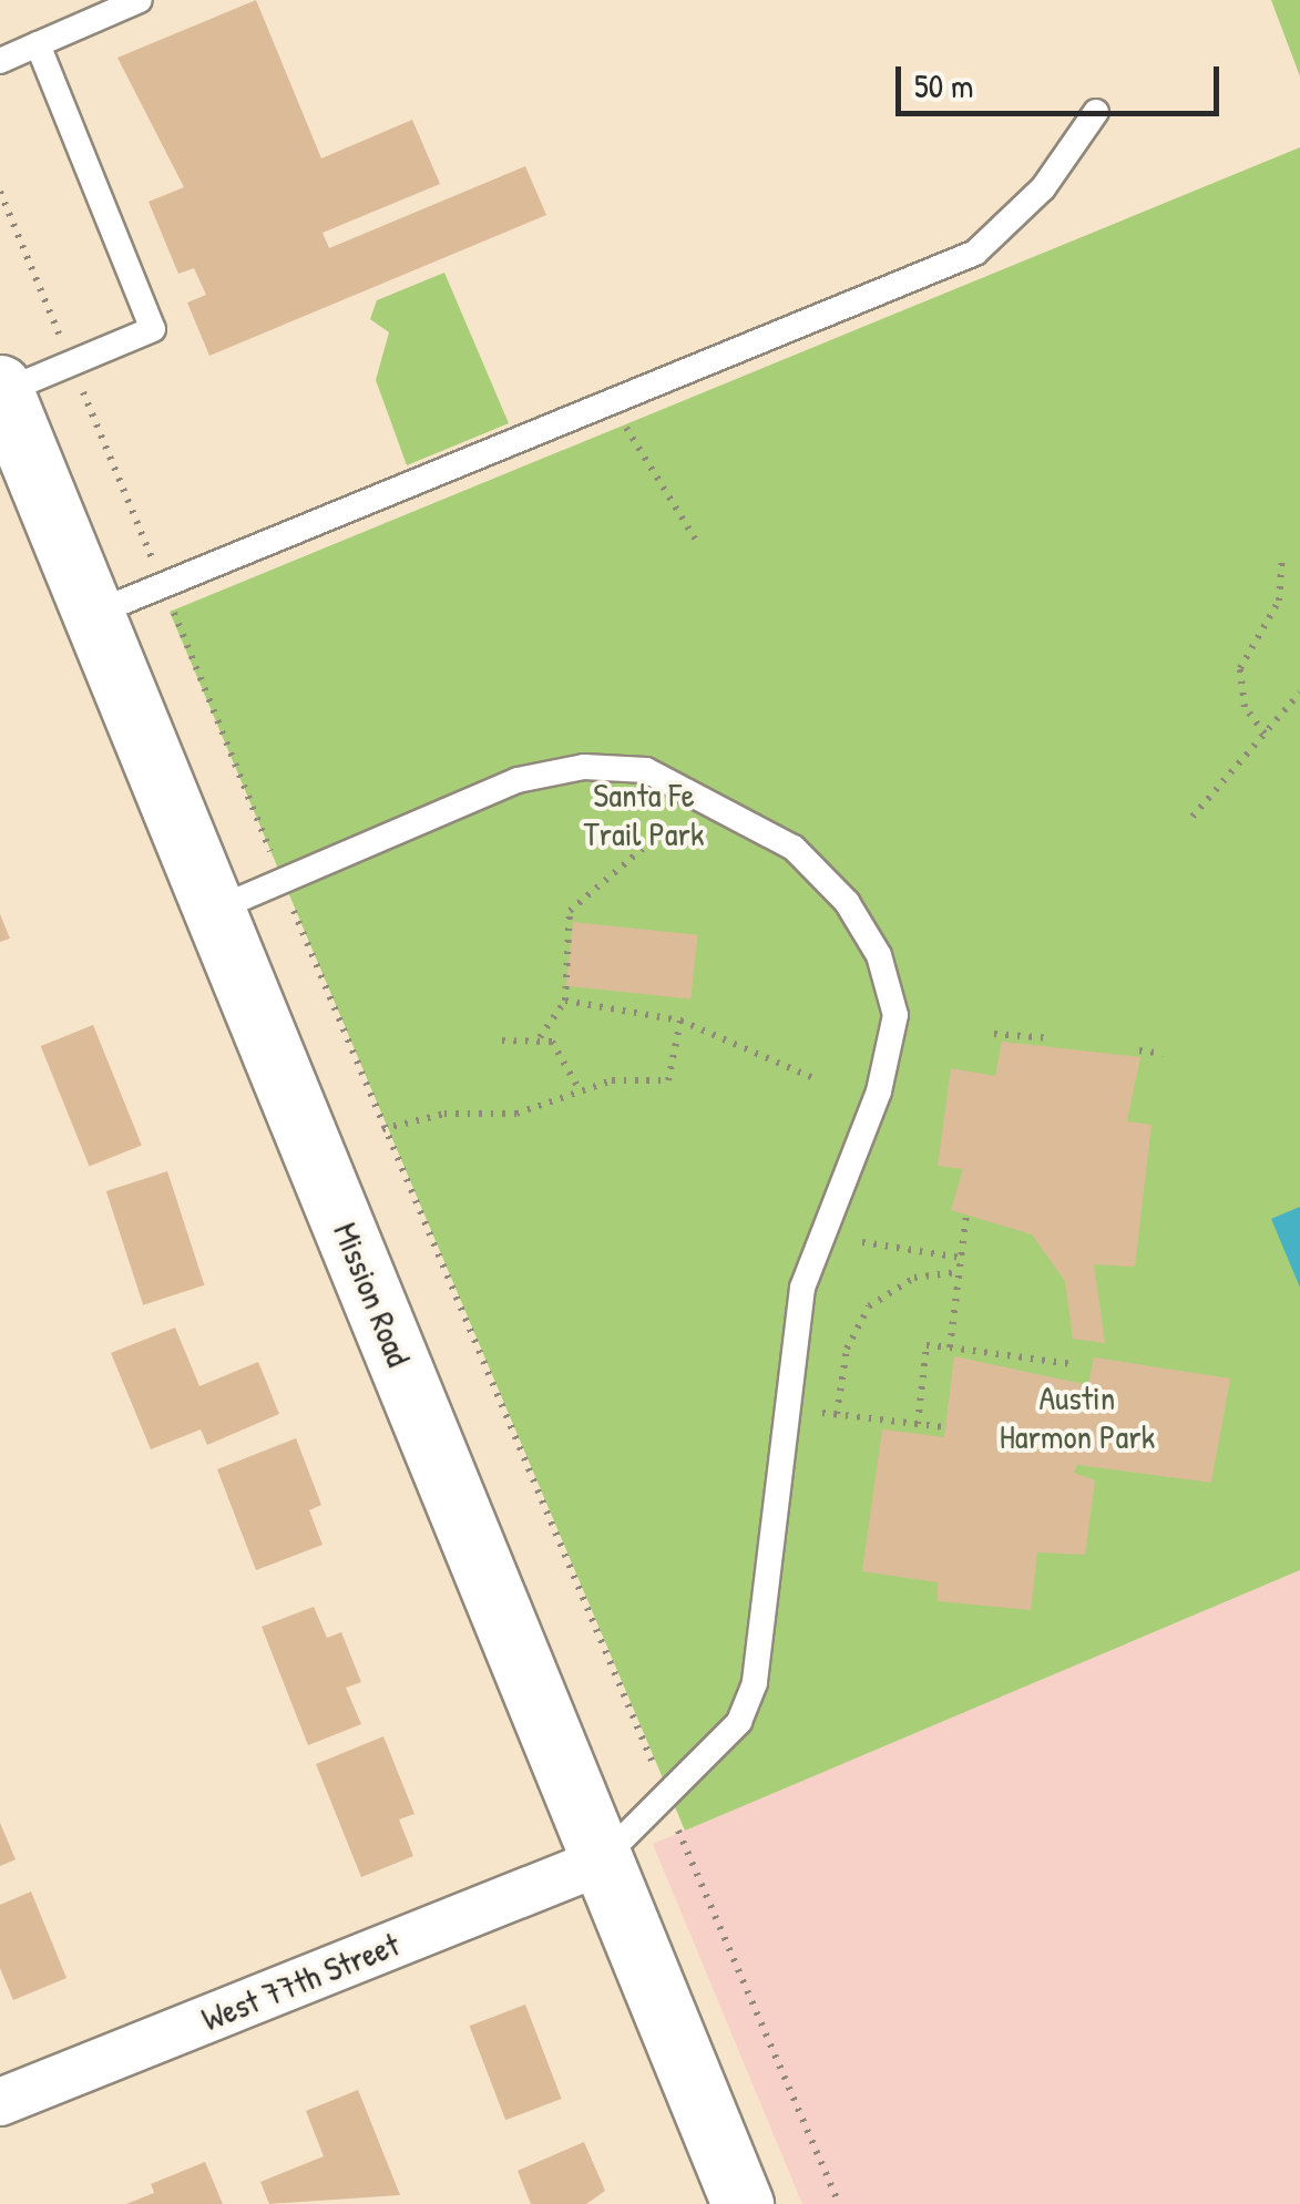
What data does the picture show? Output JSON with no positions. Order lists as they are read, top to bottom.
{
  "streets": {
    "main road": ["Mission Road"],
    "street": ["West 77th Street"]
  },
  "crossings": [
    ["Mission Road", "West 77th Street"]
  ],
  "parks": ["Santa Fe Trail Park", "Austin Harmon Park"],
  "scale_bar": "50 m"
}
